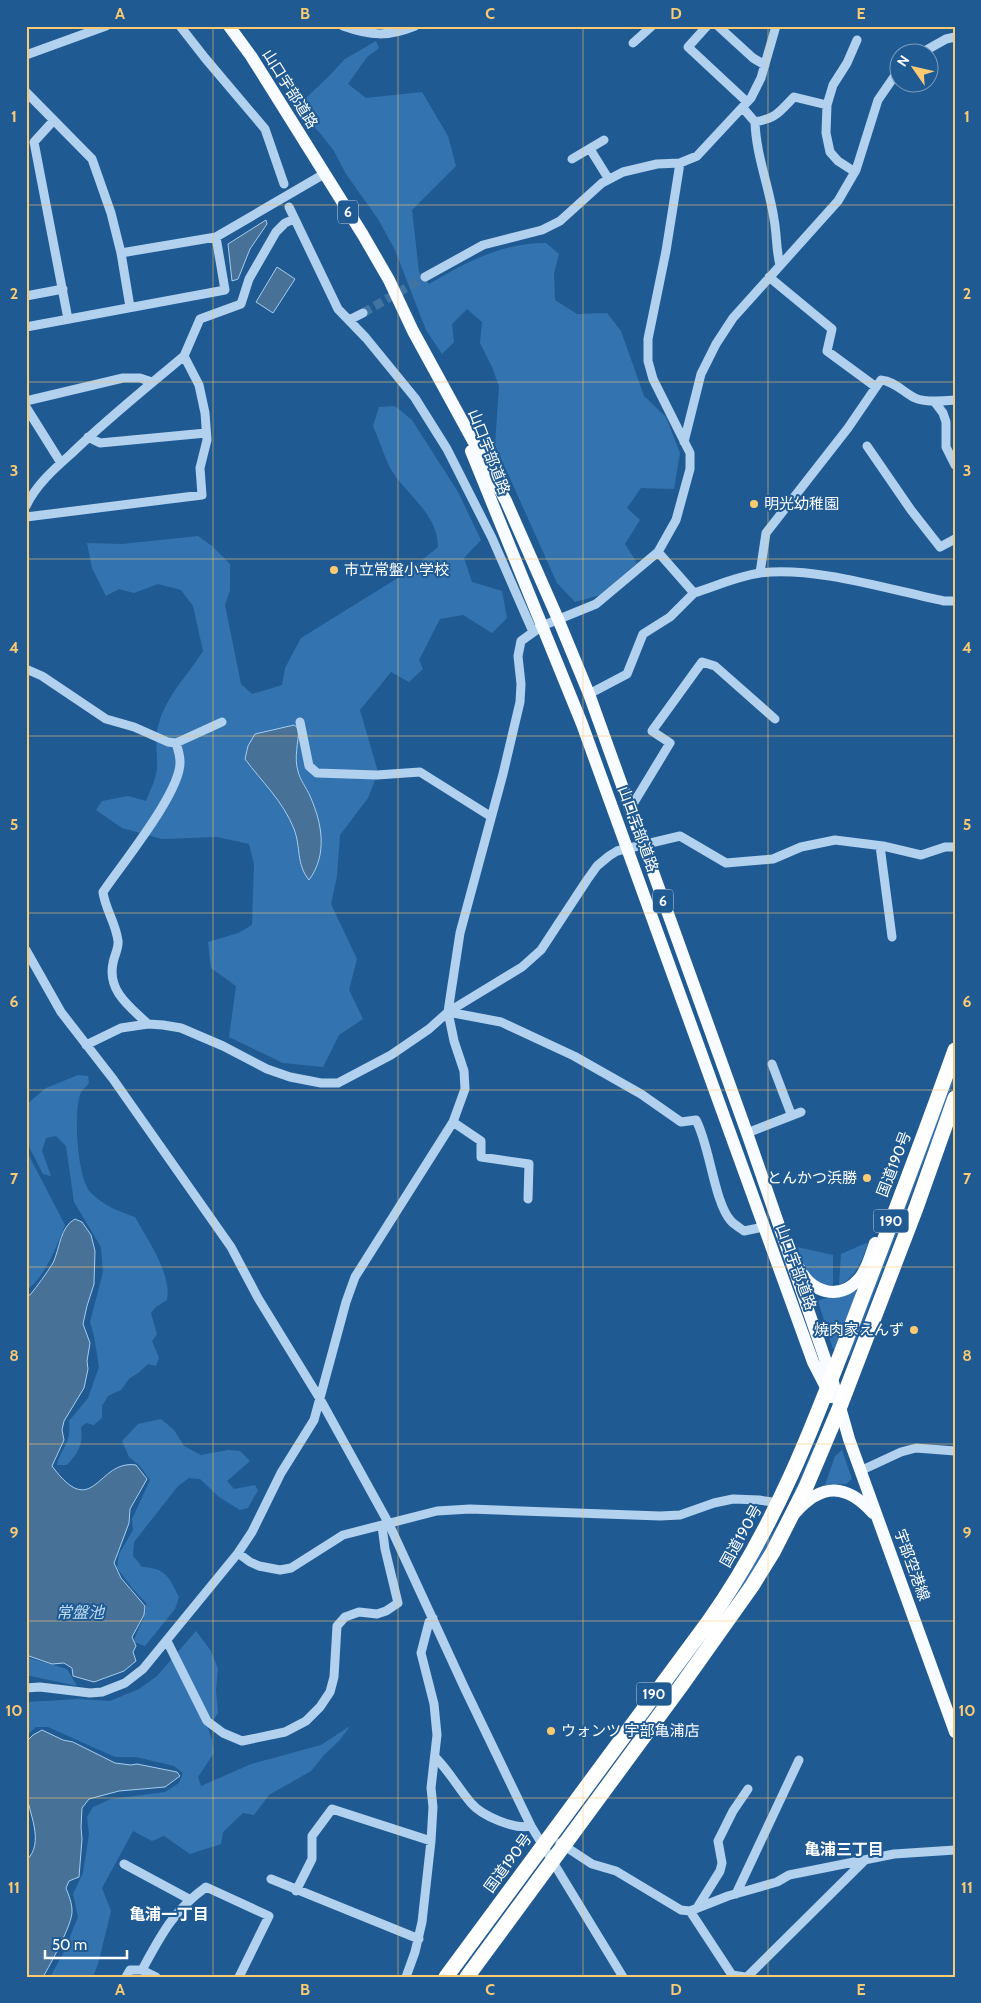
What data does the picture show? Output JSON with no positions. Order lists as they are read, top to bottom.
{
  "streets": {
    "highway": ["国道190号", "190"],
    "main road": ["山口宇部道路", "6", "宇部空港線"]
  },
  "crossings": [
    ["山口宇部道路", "国道190号"],
    ["山口宇部道路", "190"],
    ["山口宇部道路", "宇部空港線"],
    ["190", "宇部空港線"]
  ],
  "districts": ["亀浦三丁目", "亀浦一丁目"],
  "water": ["常盤池"],
  "places": [
    "明光幼稚園",
    "市立常盤小学校",
    "とんかつ浜勝",
    "焼肉家えんず",
    "ウォンツ 宇部亀浦店"
  ],
  "scale_bar": "50 m",
  "north": "top left",
  "grid": {
    "columns": [
      "A",
      "B",
      "C",
      "D",
      "E"
    ],
    "rows": [
      "1",
      "2",
      "3",
      "4",
      "5",
      "6",
      "7",
      "8",
      "9",
      "10",
      "11"
    ]
  }
}
